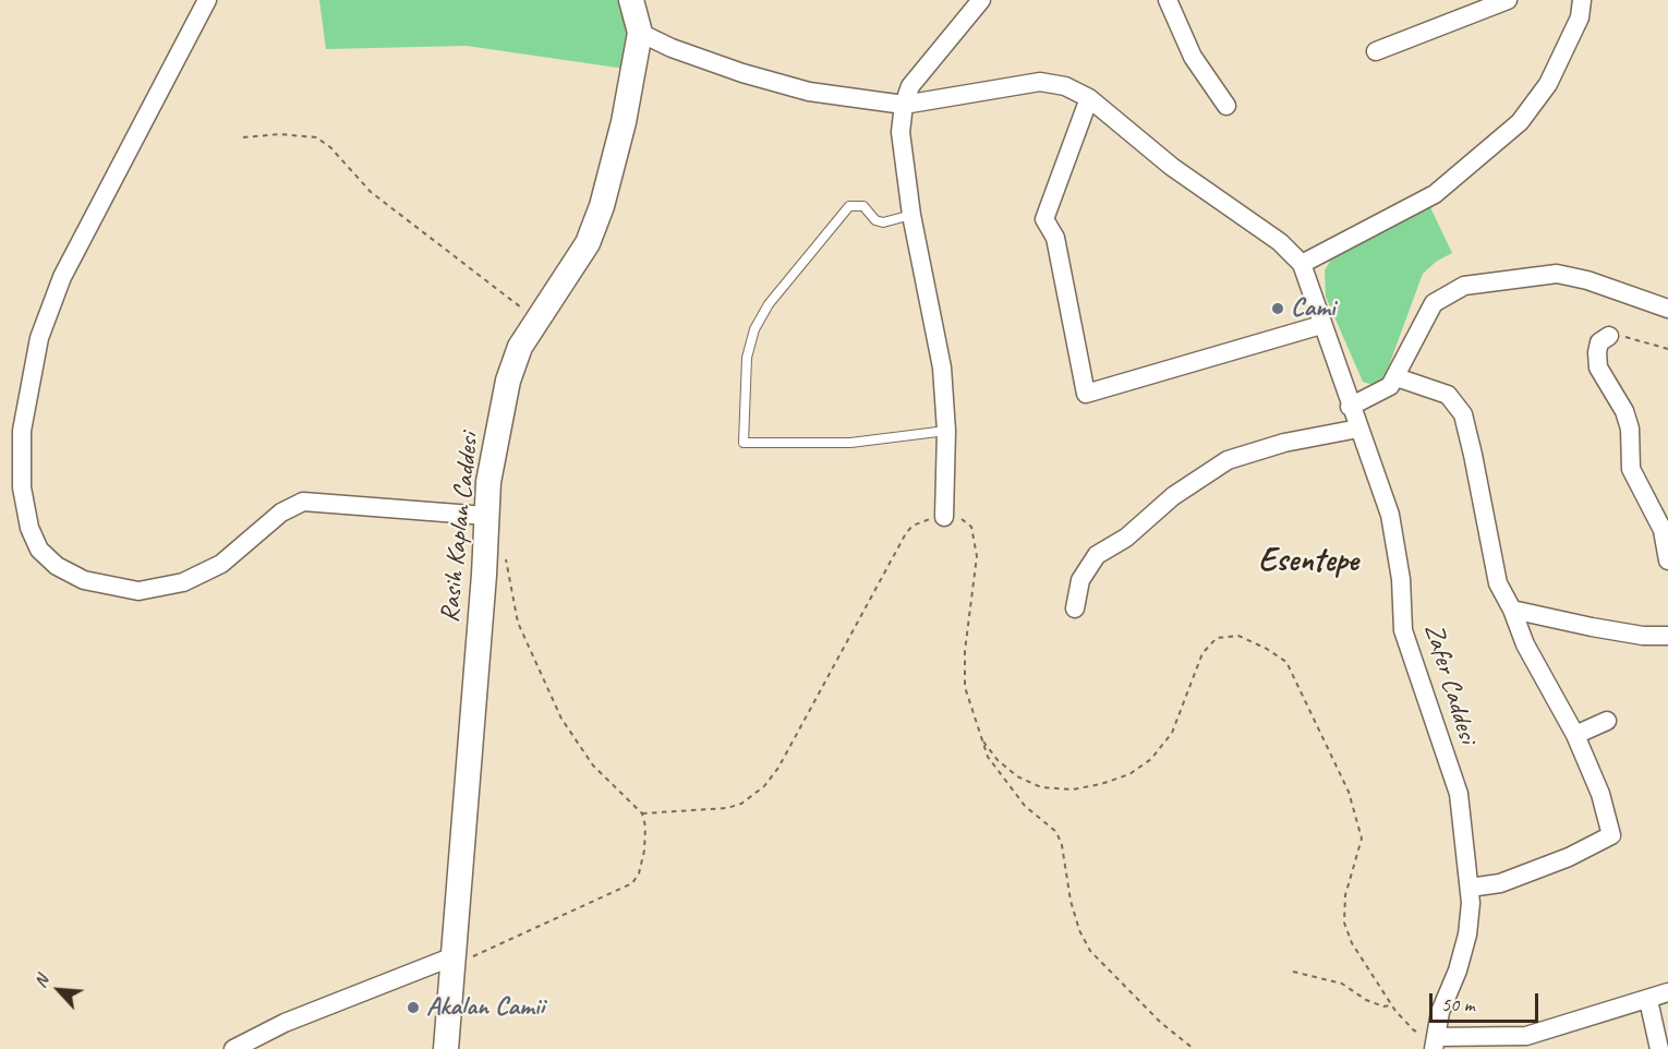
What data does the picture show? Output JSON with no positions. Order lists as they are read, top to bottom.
{
  "streets": {
    "street": ["Rasih Kaplan Caddesi", "Zafer Caddesi"]
  },
  "districts": ["Esentepe"],
  "places": ["Cami", "Akalan Camii"],
  "scale_bar": "50 m",
  "north": "top left"
}
